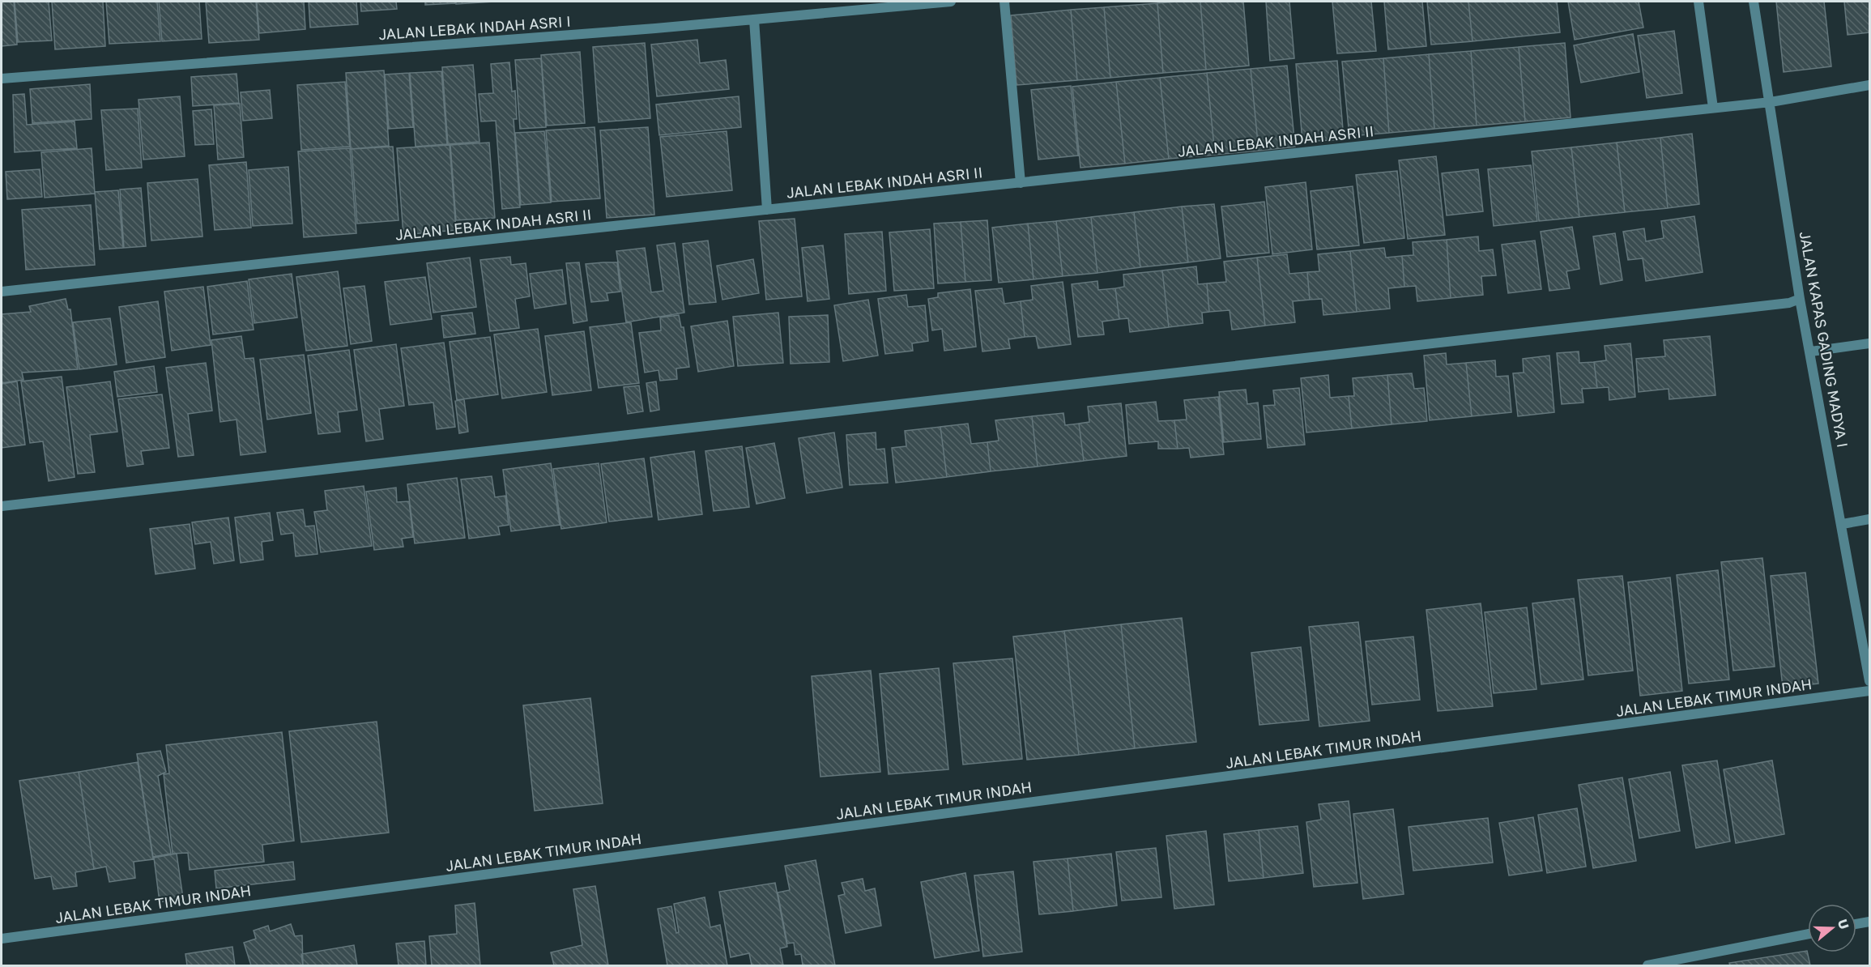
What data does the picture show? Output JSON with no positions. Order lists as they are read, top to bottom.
{
  "streets": {
    "street": [
      "JALAN LEBAK INDAH ASRI I",
      "JALAN LEBAK INDAH ASRI II",
      "JALAN KAPAS GADING MADYA I",
      "JALAN LEBAK TIMUR INDAH"
    ]
  },
  "crossings": [
    ["JALAN LEBAK INDAH ASRI II", "JALAN KAPAS GADING MADYA I"]
  ],
  "north": "right"
}
